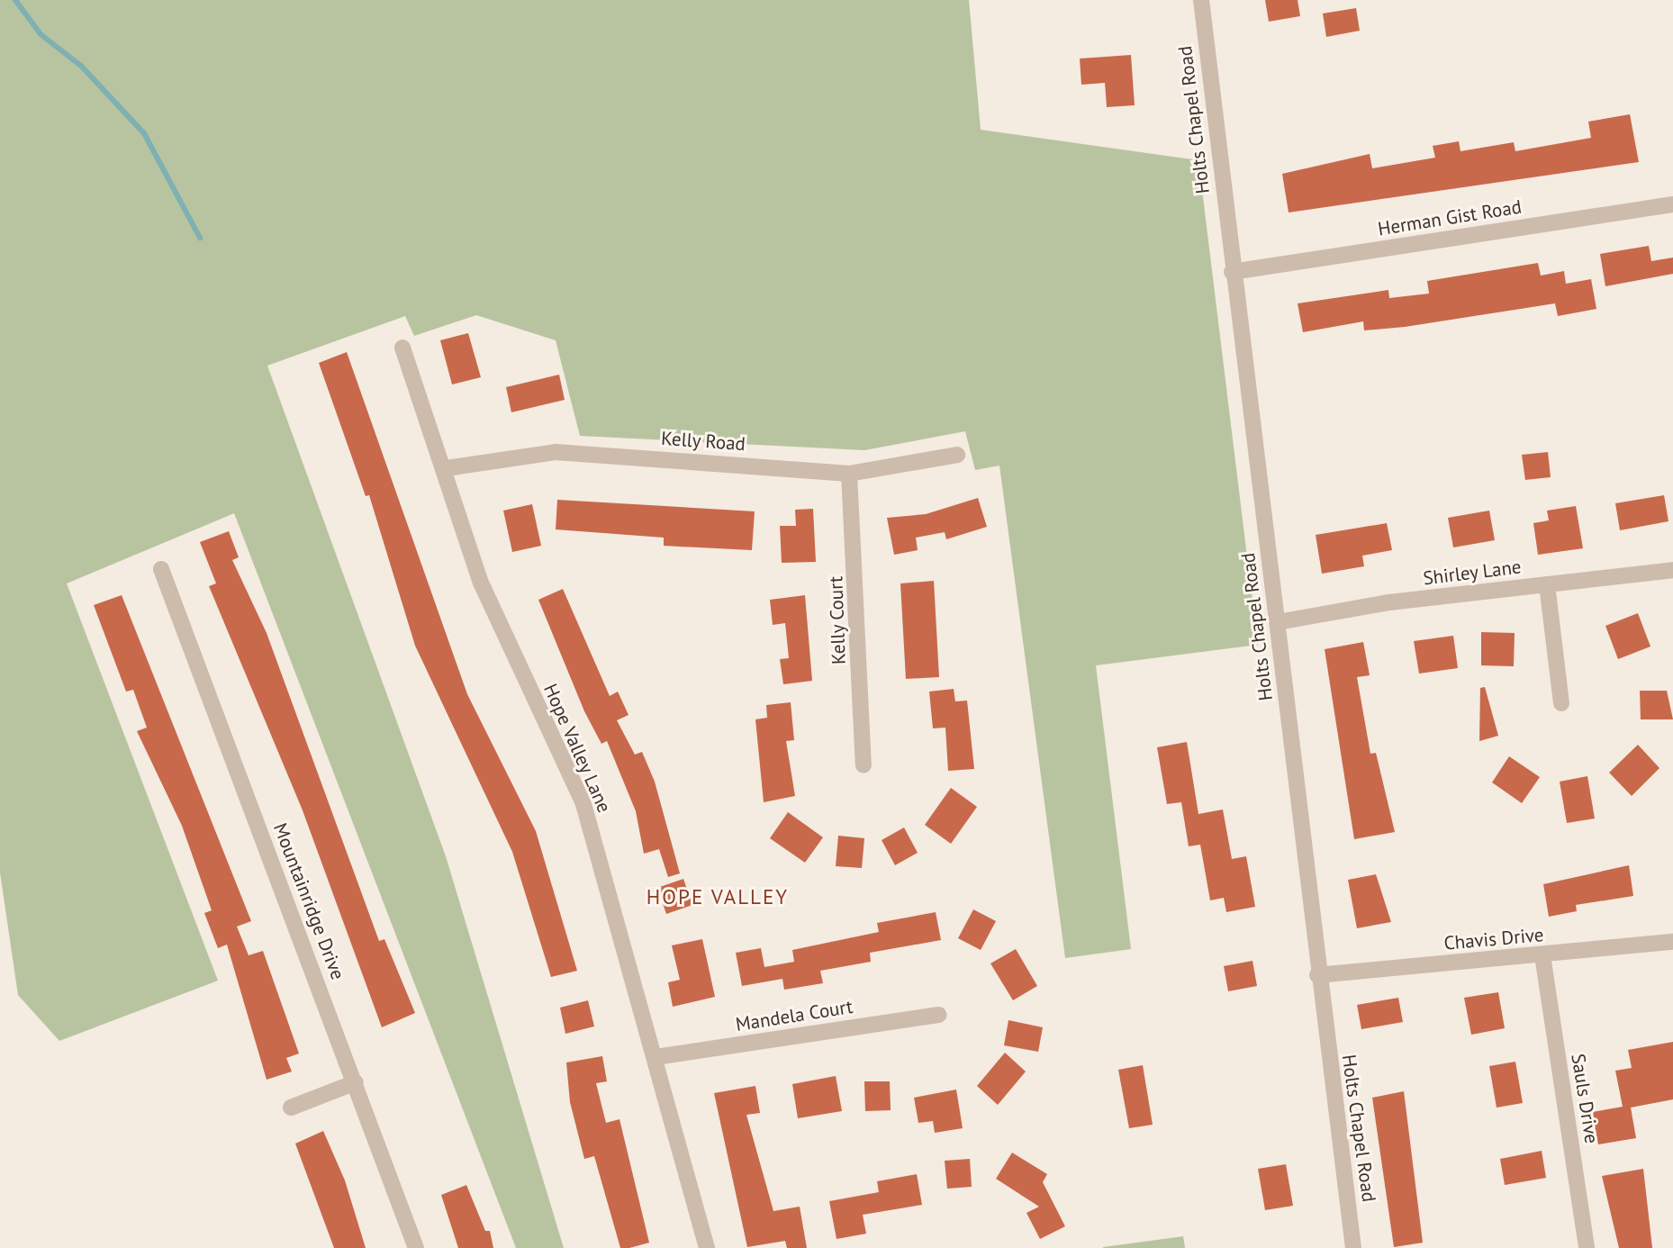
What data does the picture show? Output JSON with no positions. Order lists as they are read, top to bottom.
{
  "streets": {
    "street": [
      "Holts Chapel Road",
      "Herman Gist Road",
      "Kelly Road",
      "Shirley Lane",
      "Kelly Court",
      "Hope Valley Lane",
      "Mountainridge Drive",
      "Chavis Drive",
      "Mandela Court",
      "Sauls Drive"
    ]
  },
  "crossings": [
    ["Holts Chapel Road", "Herman Gist Road"],
    ["Holts Chapel Road", "Shirley Lane"],
    ["Holts Chapel Road", "Chavis Drive"],
    ["Kelly Road", "Kelly Court"],
    ["Kelly Road", "Hope Valley Lane"],
    ["Hope Valley Lane", "Mandela Court"],
    ["Chavis Drive", "Sauls Drive"]
  ],
  "districts": ["HOPE VALLEY"]
}
